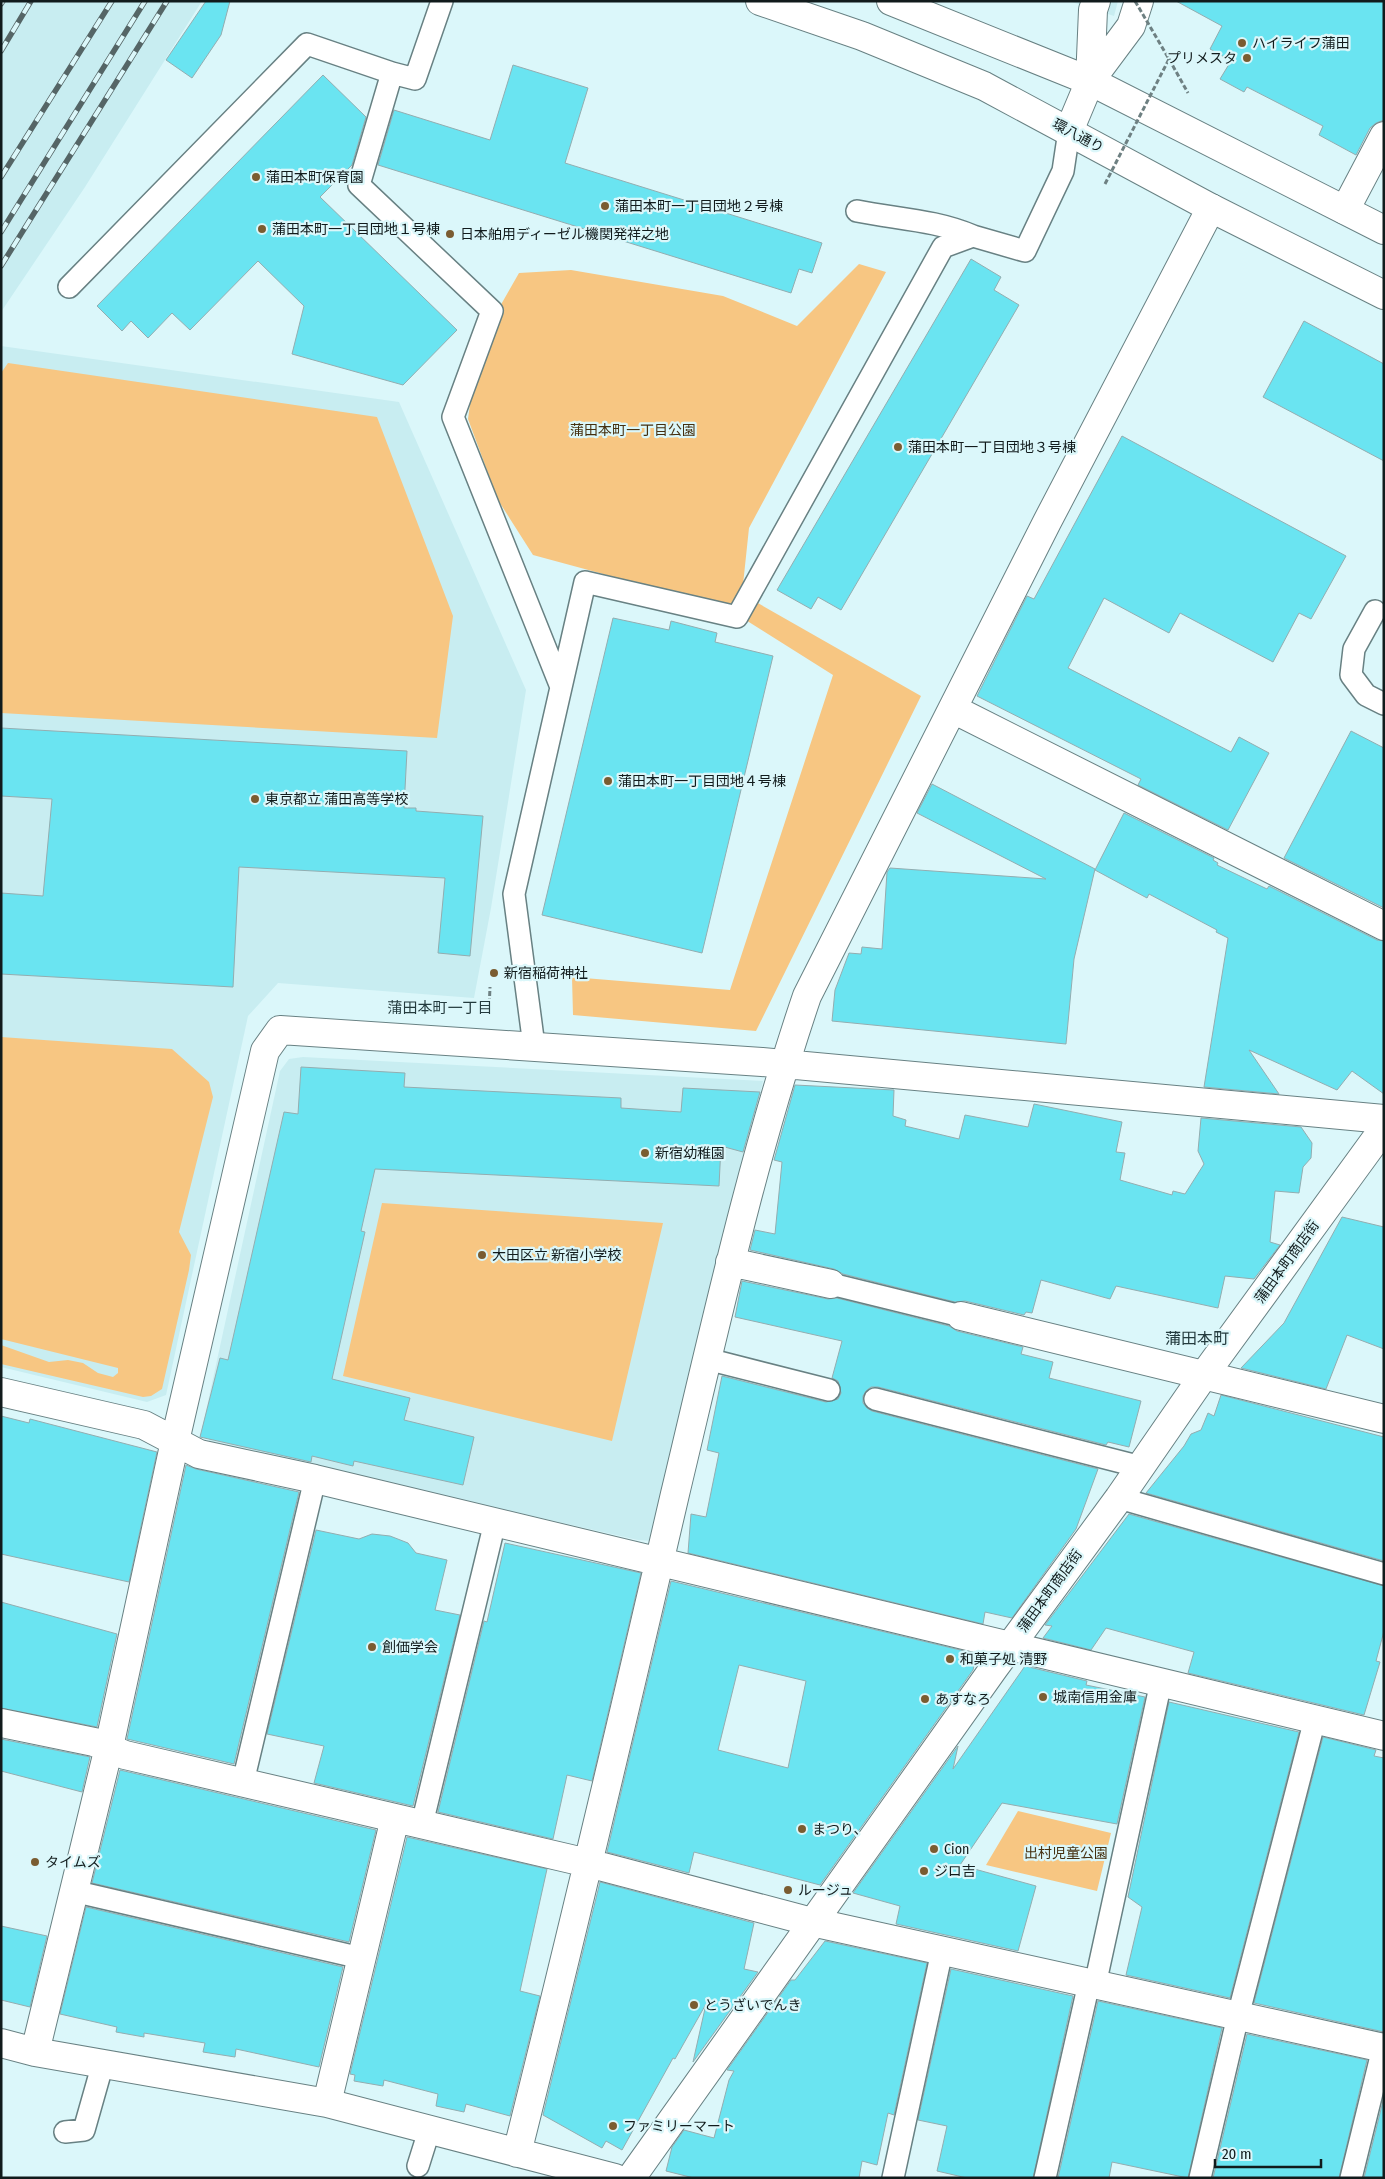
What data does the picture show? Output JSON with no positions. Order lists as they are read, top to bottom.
{
  "streets": {
    "street": ["環八通り", "蒲田本町商店街"]
  },
  "districts": ["蒲田本町一丁目", "蒲田本町"],
  "parks": ["蒲田本町一丁目公園", "出村児童公園"],
  "places": [
    "ハイライフ蒲田",
    "プリメスタ",
    "蒲田本町保育園",
    "蒲田本町一丁目団地２号棟",
    "蒲田本町一丁目団地１号棟",
    "日本舶用ディーゼル機関発祥之地",
    "蒲田本町一丁目団地３号棟",
    "蒲田本町一丁目団地４号棟",
    "東京都立 蒲田高等学校",
    "新宿稲荷神社",
    "新宿幼稚園",
    "大田区立 新宿小学校",
    "創価学会",
    "和菓子処 清野",
    "城南信用金庫",
    "あすなろ",
    "まつり、",
    "Cion",
    "タイムズ",
    "ジロ吉",
    "ルージュ",
    "とうざいでんき",
    "ファミリーマート"
  ],
  "scale_bar": "20 m"
}
